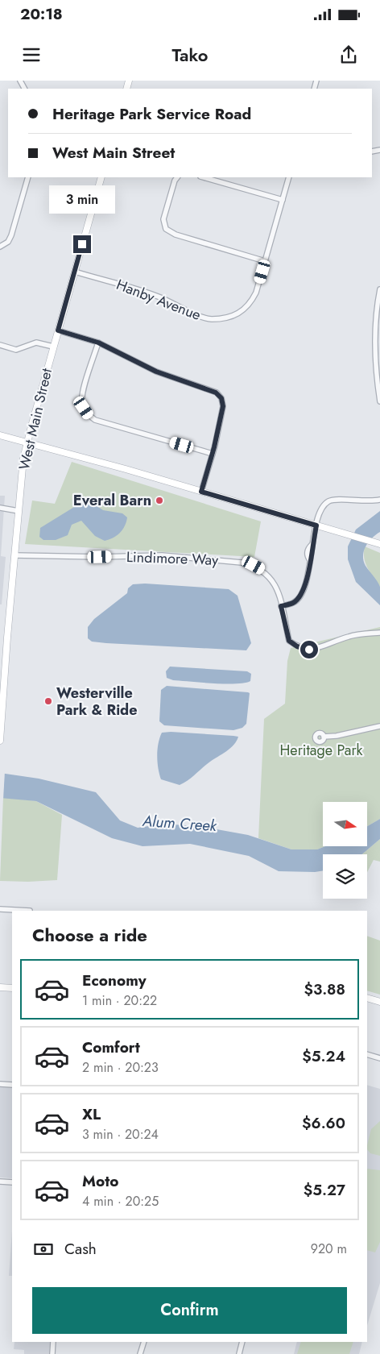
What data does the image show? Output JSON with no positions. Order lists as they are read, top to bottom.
{
  "streets": {
    "main road": ["West Main Street"],
    "street": ["Hanby Avenue", "Lindimore Way"]
  },
  "crossings": [
    ["Hanby Avenue", "West Main Street"],
    ["West Main Street", "Lindimore Way"]
  ],
  "water": ["Alum Creek"],
  "parks": ["Heritage Park"],
  "places": ["Everal Barn", "Westerville Park & Ride"],
  "north": "right",
  "page": {
    "status": "20:18",
    "header": "Tako",
    "banner": ["Heritage Park Service Road", "West Main Street"],
    "bubble": "3 min",
    "heading": "Choose a ride",
    "list": [
      {
        "name": "Economy",
        "note": "1 min · 20:22",
        "value": "$3.88"
      },
      {
        "name": "Comfort",
        "note": "2 min · 20:23",
        "value": "$5.24"
      },
      {
        "name": "XL",
        "note": "3 min · 20:24",
        "value": "$6.60"
      },
      {
        "name": "Moto",
        "note": "4 min · 20:25",
        "value": "$5.27"
      }
    ],
    "pay": ["Cash", "920 m"],
    "buttons": "Confirm"
  }
}
